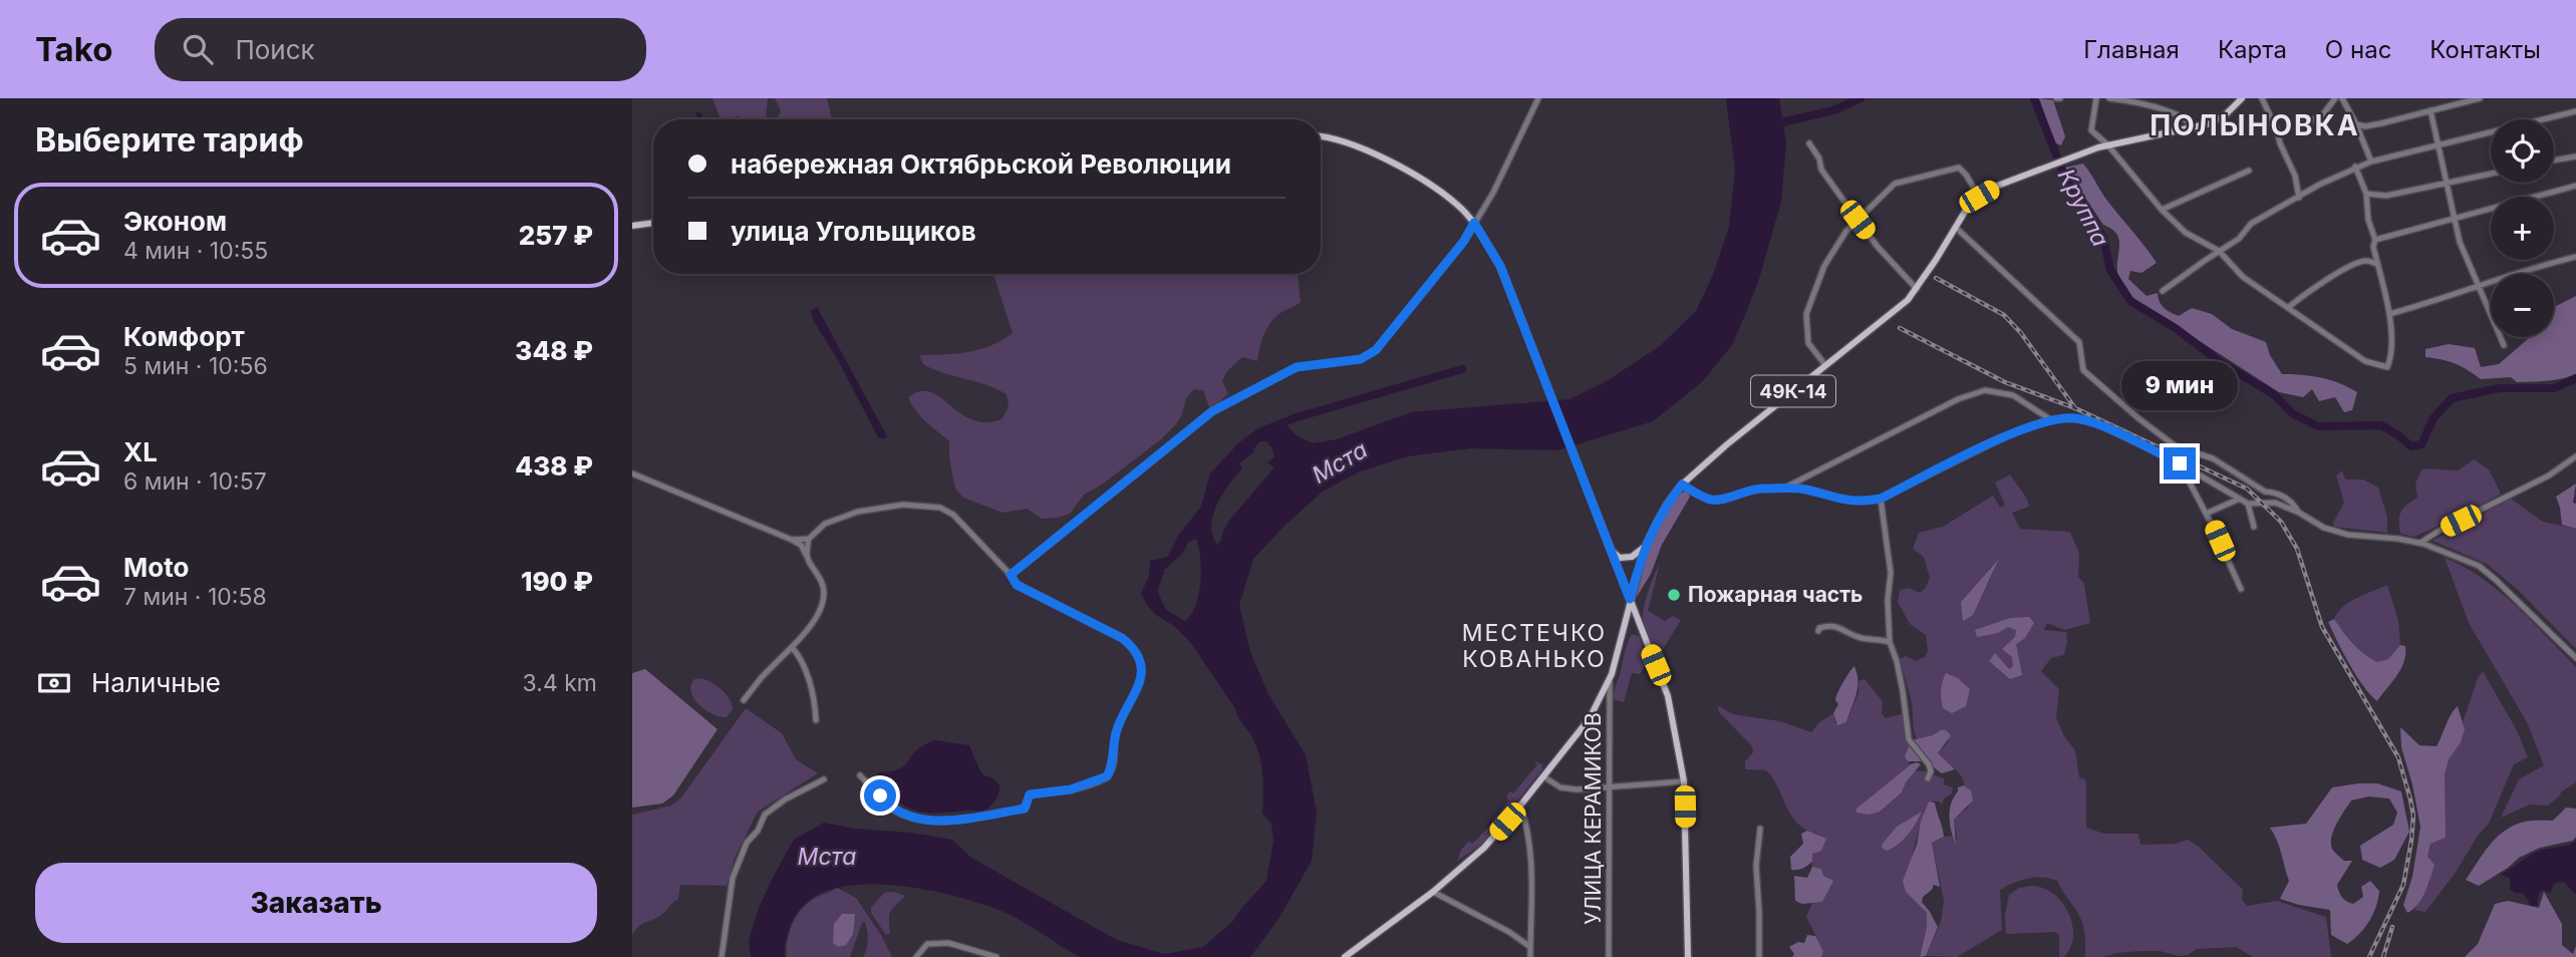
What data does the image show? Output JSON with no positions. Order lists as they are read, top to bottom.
{
  "streets": {
    "main road": ["49К-14"],
    "street": ["УЛИЦА КЕРАМИКОВ"]
  },
  "districts": ["ПОЛЫНОВКА", "МЕСТЕЧКО КОВАНЬКО"],
  "water": ["Круппа", "Мста"],
  "places": ["Пожарная часть"],
  "page": {
    "header": "Tako",
    "search": "Поиск",
    "nav": [
      "Главная",
      "Карта",
      "О нас",
      "Контакты"
    ],
    "heading": "Выберите тариф",
    "map_buttons": ["+", "−"],
    "banner": ["набережная Октябрьской Революции", "улица Угольщиков"],
    "list": [
      {
        "name": "Эконом",
        "note": "4 мин · 10:55",
        "value": "257 ₽"
      },
      {
        "name": "Комфорт",
        "note": "5 мин · 10:56",
        "value": "348 ₽"
      },
      {
        "name": "XL",
        "note": "6 мин · 10:57",
        "value": "438 ₽"
      },
      {
        "name": "Moto",
        "note": "7 мин · 10:58",
        "value": "190 ₽"
      }
    ],
    "bubble": "9 мин",
    "pay": ["Наличные", "3.4 km"],
    "buttons": "Заказать"
  }
}
